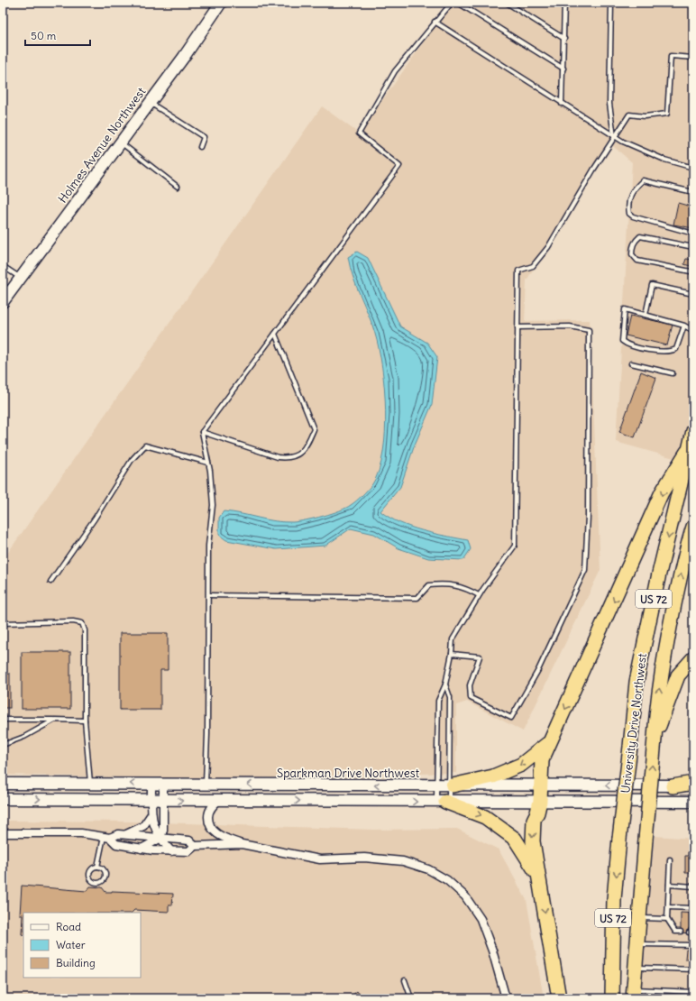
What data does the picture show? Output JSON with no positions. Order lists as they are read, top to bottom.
{
  "streets": {
    "highway": ["US 72", "University Drive Northwest"],
    "main road": ["Holmes Avenue Northwest", "Sparkman Drive Northwest"]
  },
  "crossings": [
    ["US 72", "University Drive Northwest"]
  ],
  "legend": ["Road", "Water", "Building"],
  "scale_bar": "50 m"
}
